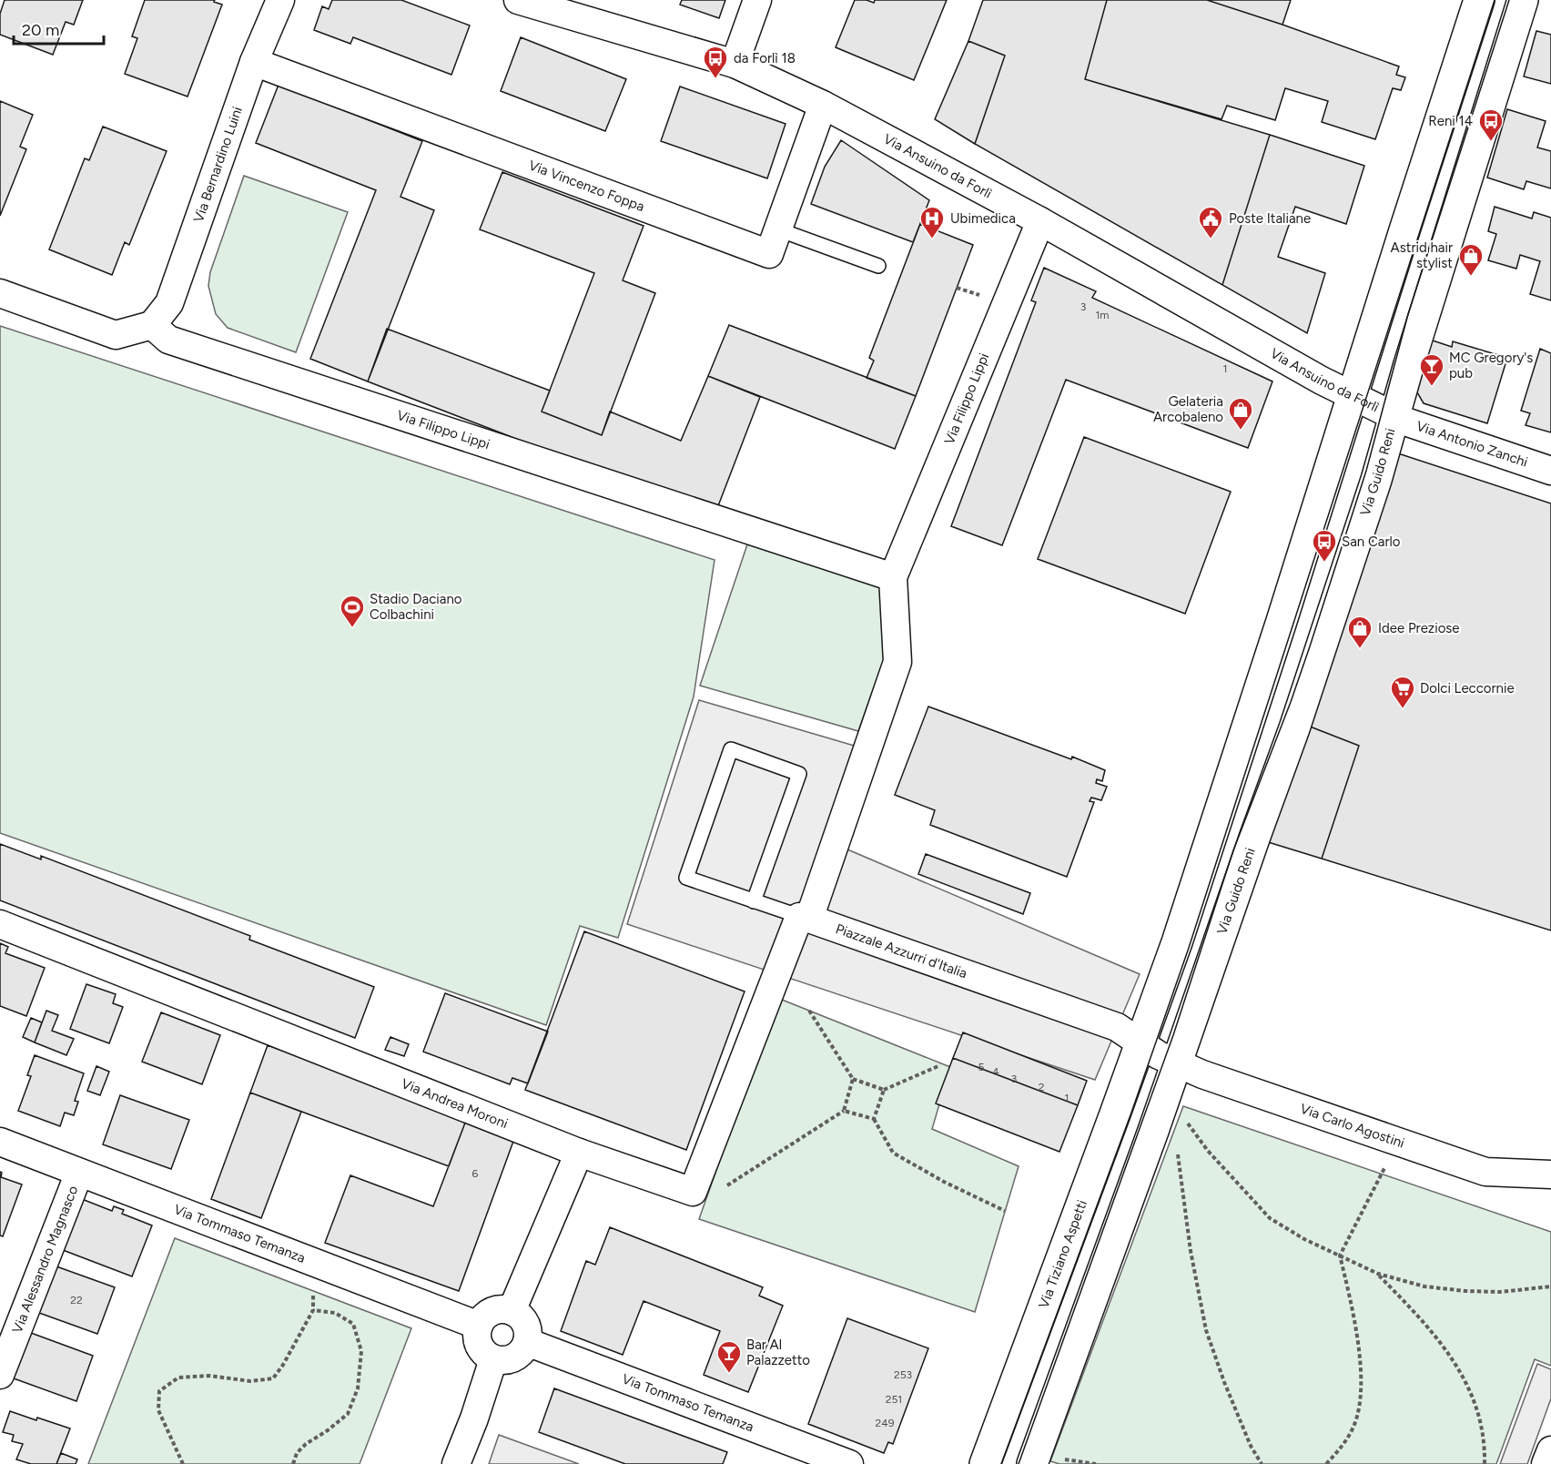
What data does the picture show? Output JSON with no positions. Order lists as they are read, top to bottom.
{
  "streets": {
    "street": [
      "Via Bernardino Luini",
      "Via Ansuino da Forlì",
      "Via Vincenzo Foppa",
      "Via Filippo Lippi",
      "Via Antonio Zanchi",
      "Via Guido Reni",
      "Piazzale Azzurri d'Italia",
      "Via Andrea Moroni",
      "Via Carlo Agostini",
      "Via Tommaso Temanza",
      "Via Tiziano Aspetti",
      "Via Alessandro Magnasco"
    ]
  },
  "crossings": [
    ["Via Bernardino Luini", "Via Vincenzo Foppa"],
    ["Via Bernardino Luini", "Via Filippo Lippi"],
    ["Via Ansuino da Forlì", "Via Vincenzo Foppa"],
    ["Via Ansuino da Forlì", "Via Filippo Lippi"],
    ["Via Ansuino da Forlì", "Via Antonio Zanchi"],
    ["Via Ansuino da Forlì", "Via Guido Reni"],
    ["Via Filippo Lippi", "Piazzale Azzurri d'Italia"],
    ["Via Filippo Lippi", "Via Andrea Moroni"],
    ["Via Antonio Zanchi", "Via Guido Reni"],
    ["Via Guido Reni", "Piazzale Azzurri d'Italia"],
    ["Via Guido Reni", "Via Carlo Agostini"],
    ["Via Guido Reni", "Via Tiziano Aspetti"],
    ["Piazzale Azzurri d'Italia", "Via Andrea Moroni"],
    ["Piazzale Azzurri d'Italia", "Via Carlo Agostini"],
    ["Piazzale Azzurri d'Italia", "Via Tiziano Aspetti"],
    ["Via Carlo Agostini", "Via Tiziano Aspetti"],
    ["Via Tommaso Temanza", "Via Alessandro Magnasco"]
  ],
  "places": {
    "bus stop": ["da Forlì 18", "Reni 14", "San Carlo"],
    "hospital": ["Ubimedica"],
    "public building": ["Poste Italiane"],
    "shop": ["Astrid hair stylist", "Gelateria Arcobaleno", "Idee Preziose"],
    "bar": ["MC Gregory's pub", "Bar Al Palazzetto"],
    "sports": ["Stadio Daciano Colbachini"],
    "supermarket": ["Dolci Leccornie"]
  },
  "house_numbers": [
    "3",
    "1m",
    "1",
    "5",
    "4",
    "3",
    "2",
    "1",
    "6",
    "22",
    "253",
    "251",
    "249"
  ],
  "scale_bar": "20 m"
}
